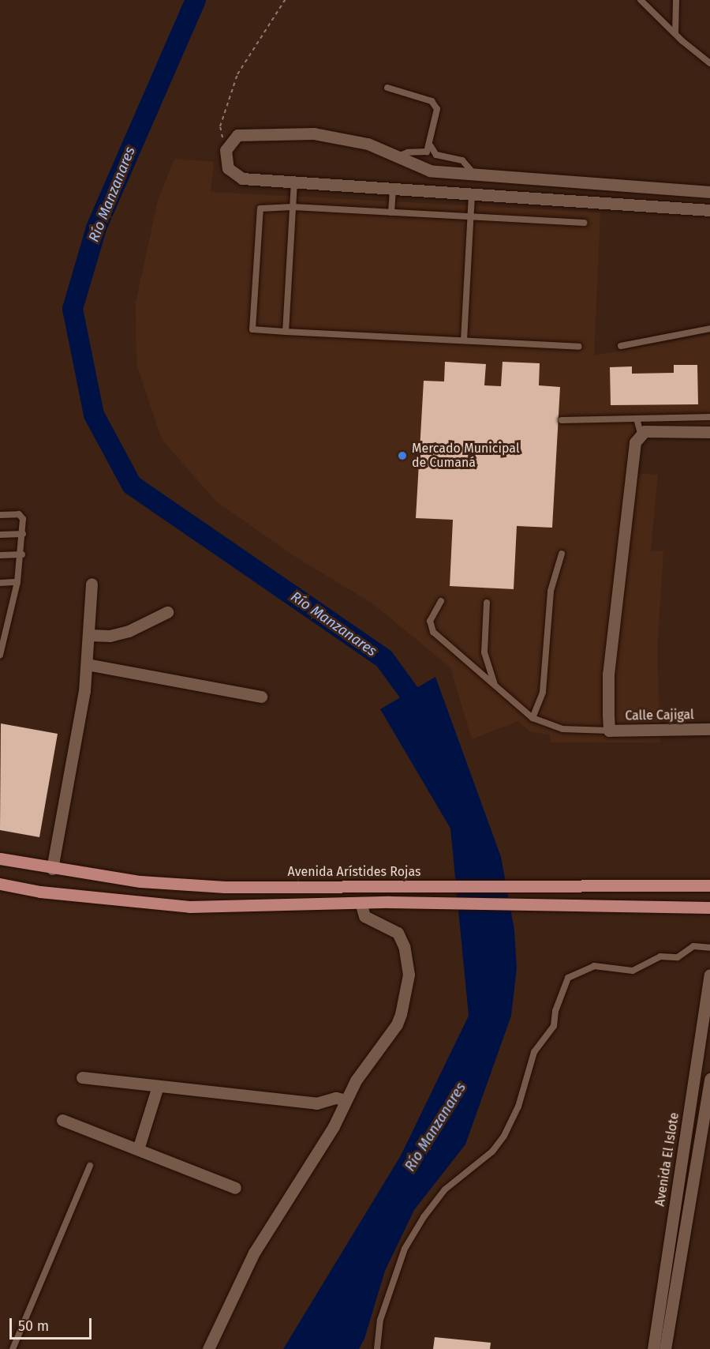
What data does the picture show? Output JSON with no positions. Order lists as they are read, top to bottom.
{
  "streets": {
    "main road": ["Avenida Arístides Rojas"],
    "street": ["Calle Cajigal", "Avenida El Islote"]
  },
  "water": ["Río Manzanares"],
  "places": ["Mercado Municipal de Cumaná"],
  "scale_bar": "50 m"
}
